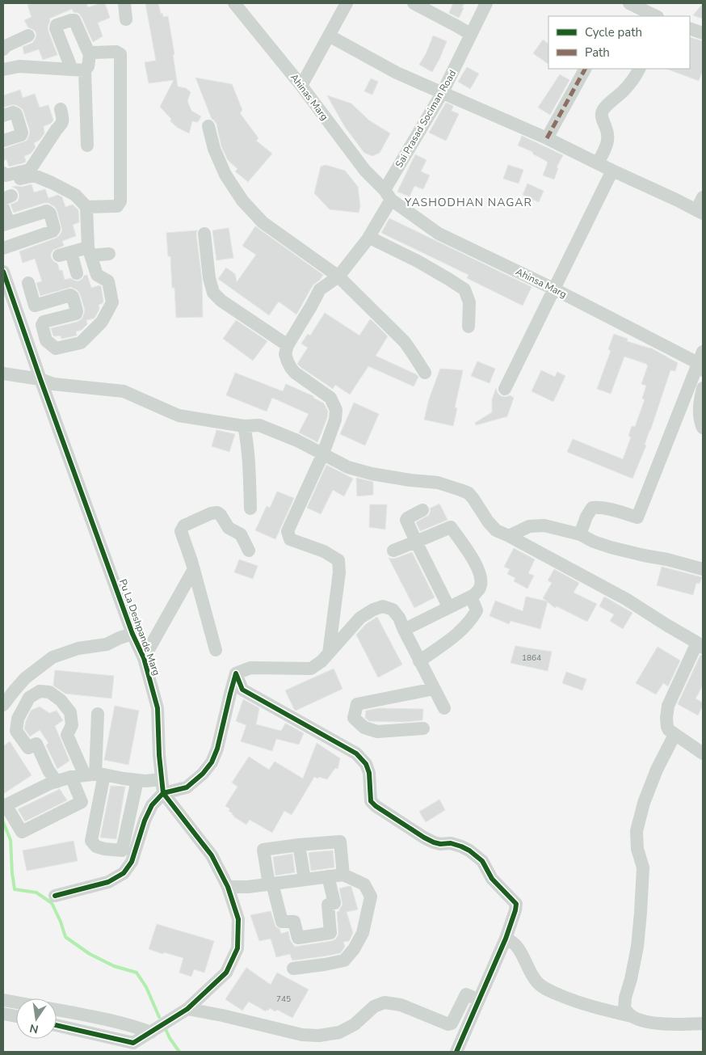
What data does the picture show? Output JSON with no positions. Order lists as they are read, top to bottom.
{
  "streets": {
    "street": [
      "Ahinas Marg",
      "Sai Prasad Sociman Road",
      "Ahinsa Marg",
      "Pu La Deshpande Marg"
    ]
  },
  "crossings": [
    ["Ahinas Marg", "Sai Prasad Sociman Road"],
    ["Ahinas Marg", "Ahinsa Marg"],
    ["Sai Prasad Sociman Road", "Ahinsa Marg"]
  ],
  "districts": ["YASHODHAN NAGAR"],
  "house_numbers": ["1864", "745"],
  "legend": ["Cycle path", "Path"],
  "north": "bottom"
}
